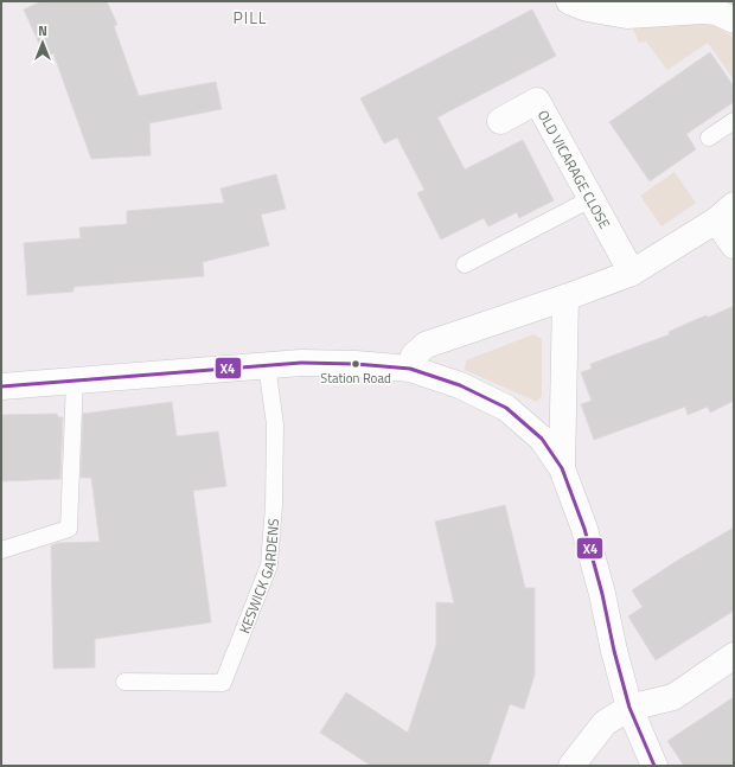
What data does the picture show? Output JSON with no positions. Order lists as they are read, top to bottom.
{
  "streets": {
    "street": ["OLD VICARAGE CLOSE"],
    "lane": ["KESWICK GARDENS"]
  },
  "districts": ["PILL"],
  "places": ["Station Road"],
  "lines": ["transit line X4"],
  "north": "top"
}
